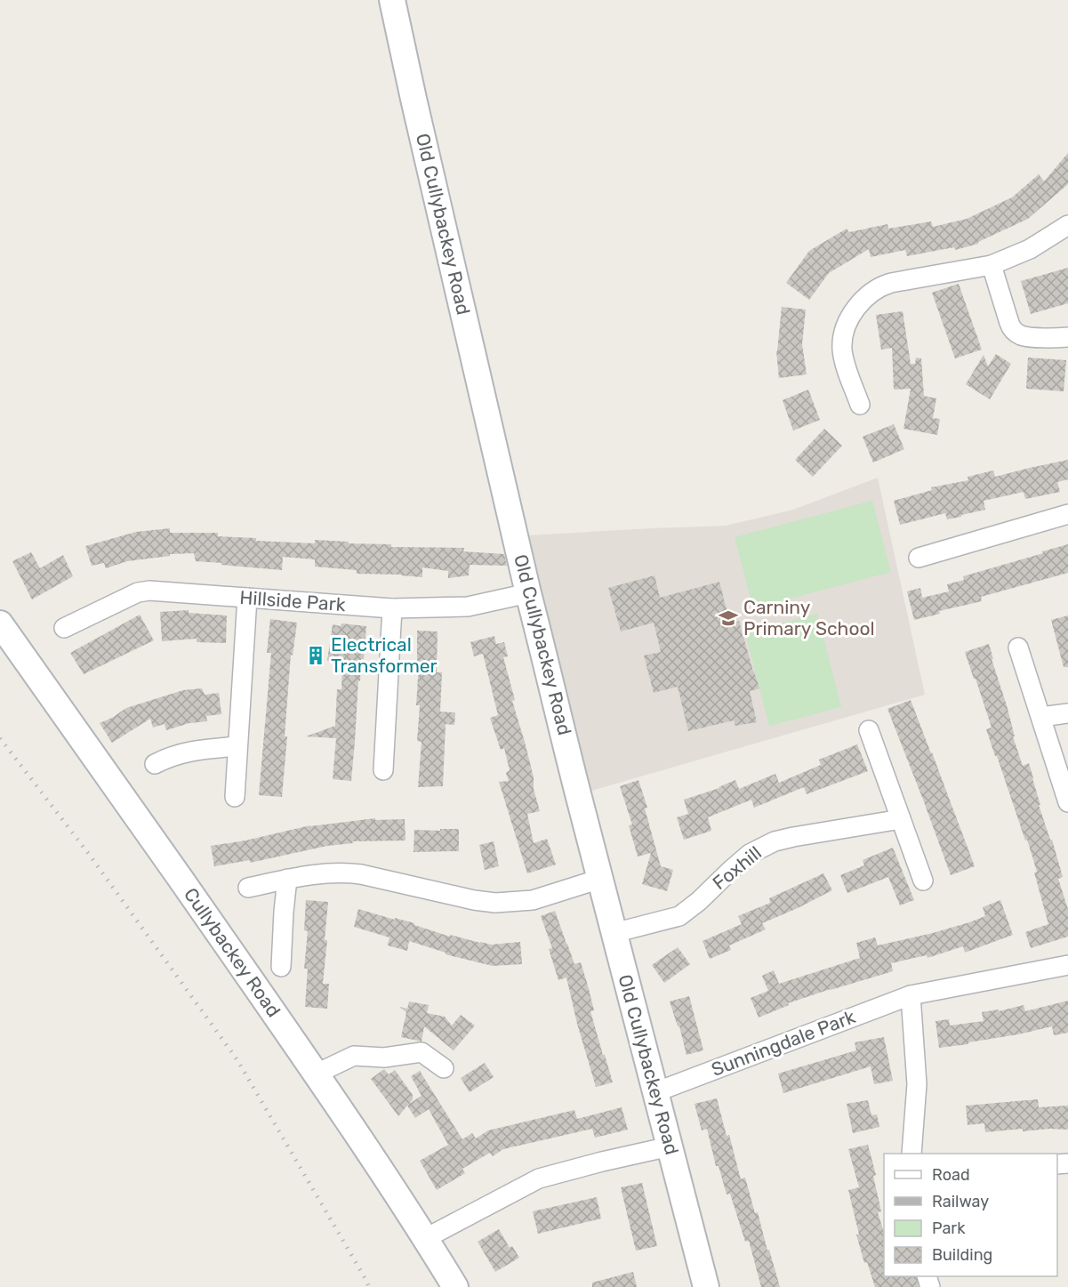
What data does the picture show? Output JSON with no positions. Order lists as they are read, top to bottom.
{
  "streets": {
    "street": [
      "Old Cullybackey Road",
      "Hillside Park",
      "Foxhill",
      "Cullybackey Road",
      "Sunningdale Park"
    ]
  },
  "crossings": [
    ["Old Cullybackey Road", "Hillside Park"],
    ["Old Cullybackey Road", "Foxhill"],
    ["Old Cullybackey Road", "Sunningdale Park"]
  ],
  "places": {
    "school or university": ["Carniny Primary School"],
    "building": ["Electrical Transformer"]
  },
  "legend": [
    "Road",
    "Railway",
    "Park",
    "Building"
  ]
}
